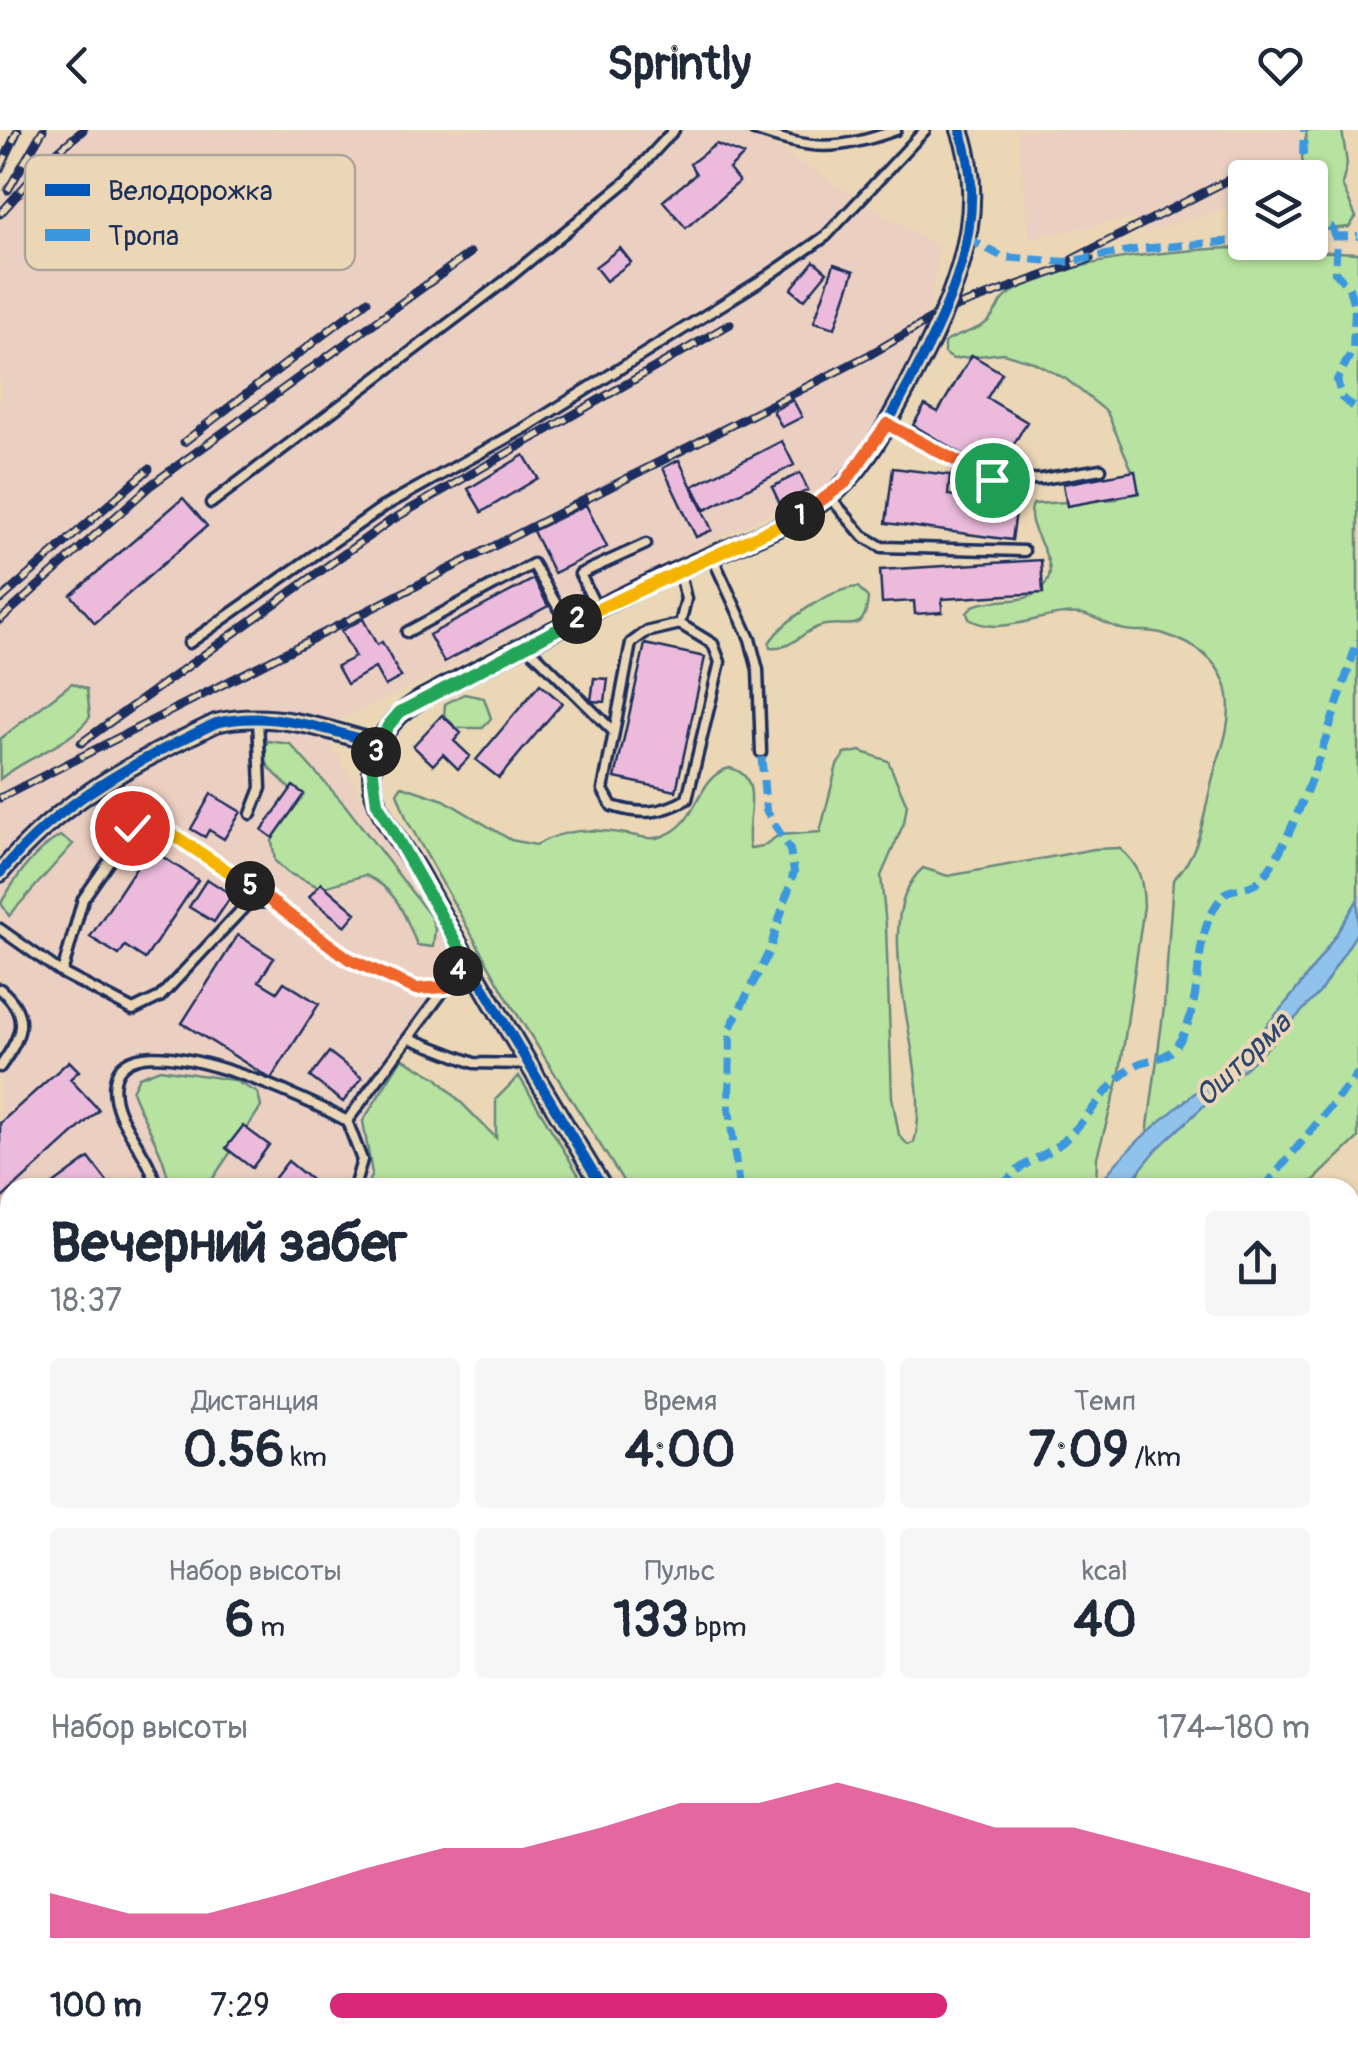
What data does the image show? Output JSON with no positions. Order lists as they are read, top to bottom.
{
  "water": ["Ошторма"],
  "legend": ["Велодорожка", "Тропа"],
  "page": {
    "header": "Sprintly",
    "pins": [
      "1",
      "2",
      "3",
      "5",
      "4"
    ],
    "heading": ["Вечерний забег", "18:37"],
    "stats": [
      ["Дистанция", "0.56 km"],
      ["Время", "4:00"],
      ["Темп", "7:09 /km"],
      ["Набор высоты", "6 m"],
      ["Пульс", "133 bpm"],
      ["kcal", "40"]
    ],
    "chart": ["Набор высоты", "174–180 m"],
    "list": [
      {
        "name": "100 m",
        "note": "7:29"
      }
    ]
  }
}
